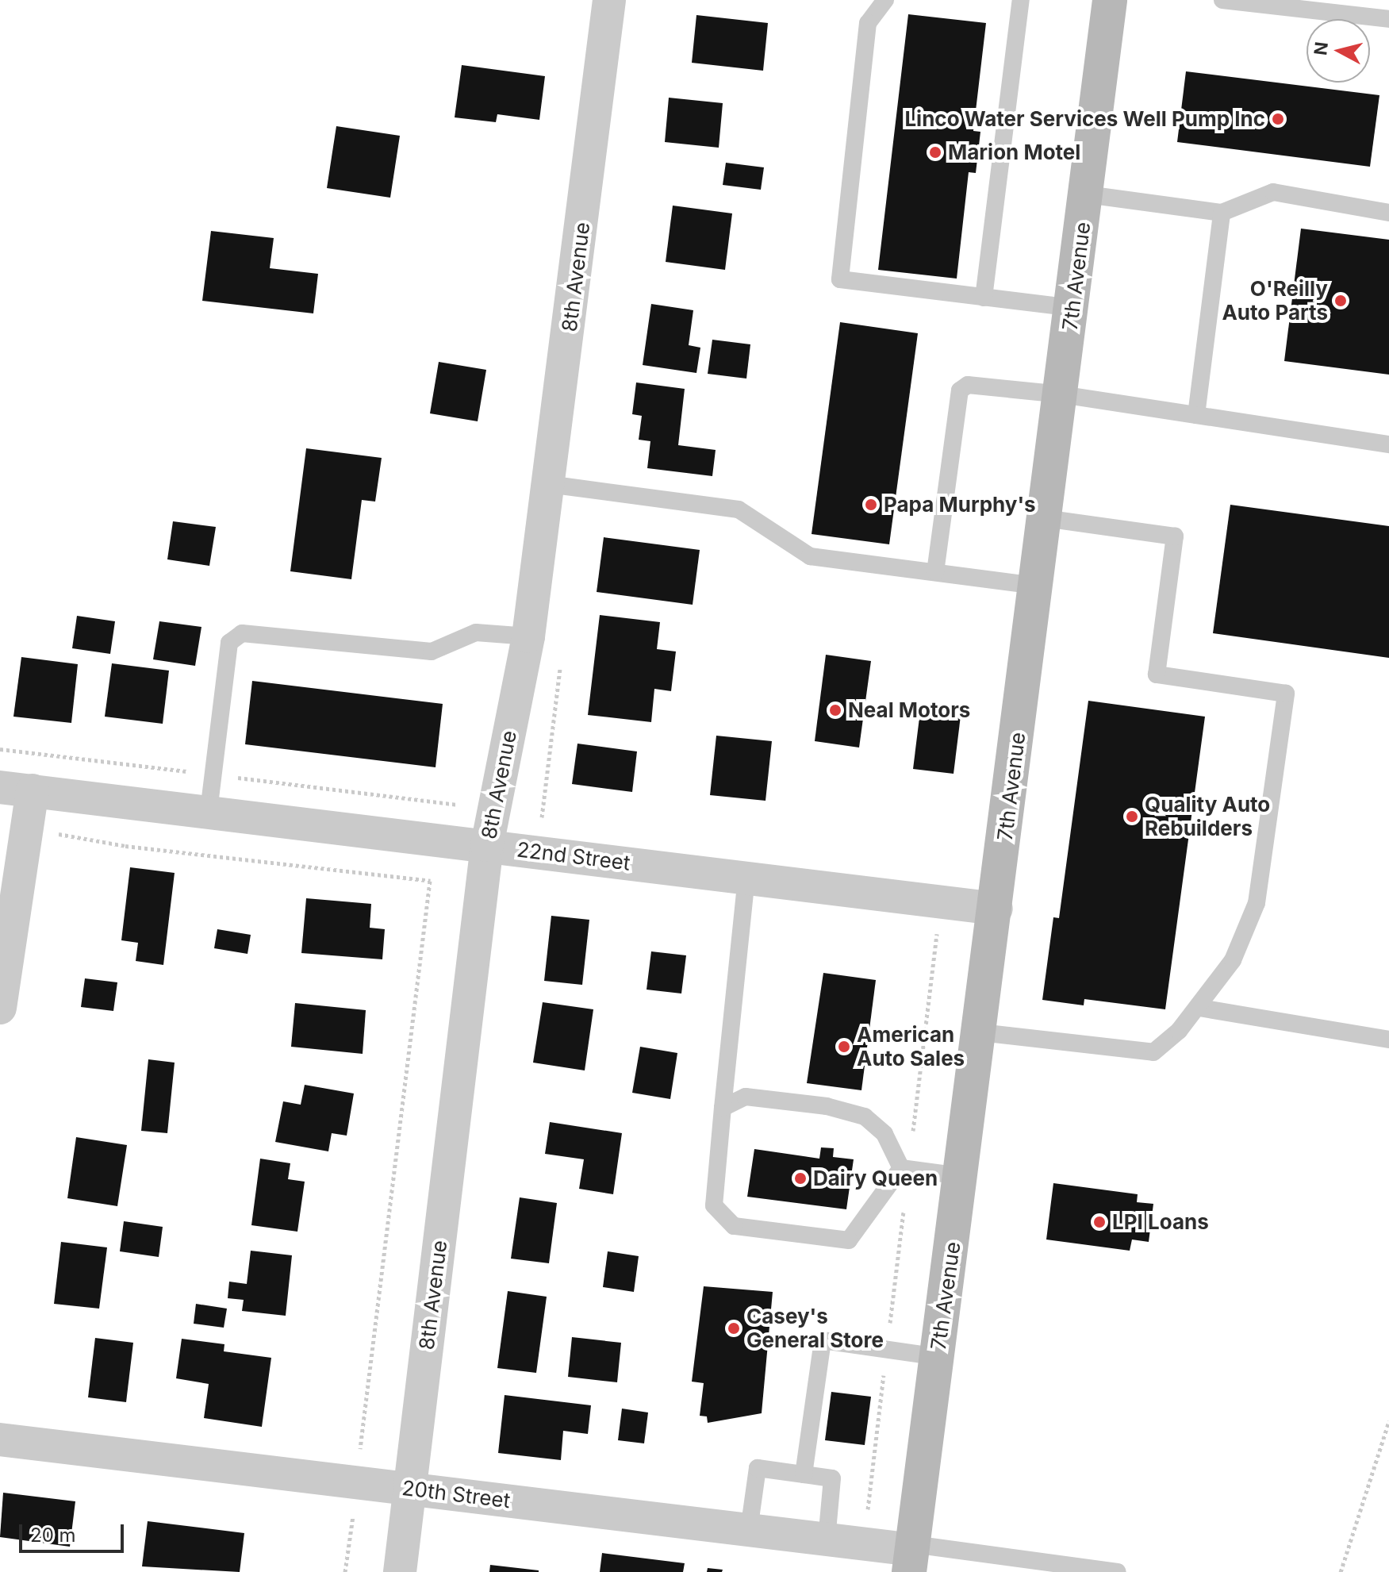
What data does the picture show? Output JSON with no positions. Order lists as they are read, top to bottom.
{
  "streets": {
    "main road": ["7th Avenue"],
    "street": ["8th Avenue", "22nd Street", "20th Street"]
  },
  "crossings": [
    ["7th Avenue", "22nd Street"],
    ["7th Avenue", "20th Street"],
    ["8th Avenue", "22nd Street"],
    ["8th Avenue", "20th Street"]
  ],
  "places": [
    "Linco Water Services Well Pump Inc",
    "Marion Motel",
    "O'Reilly Auto Parts",
    "Papa Murphy's",
    "Neal Motors",
    "Quality Auto Rebuilders",
    "American Auto Sales",
    "Dairy Queen",
    "LPI Loans",
    "Casey's General Store"
  ],
  "scale_bar": "20 m",
  "north": "left"
}
